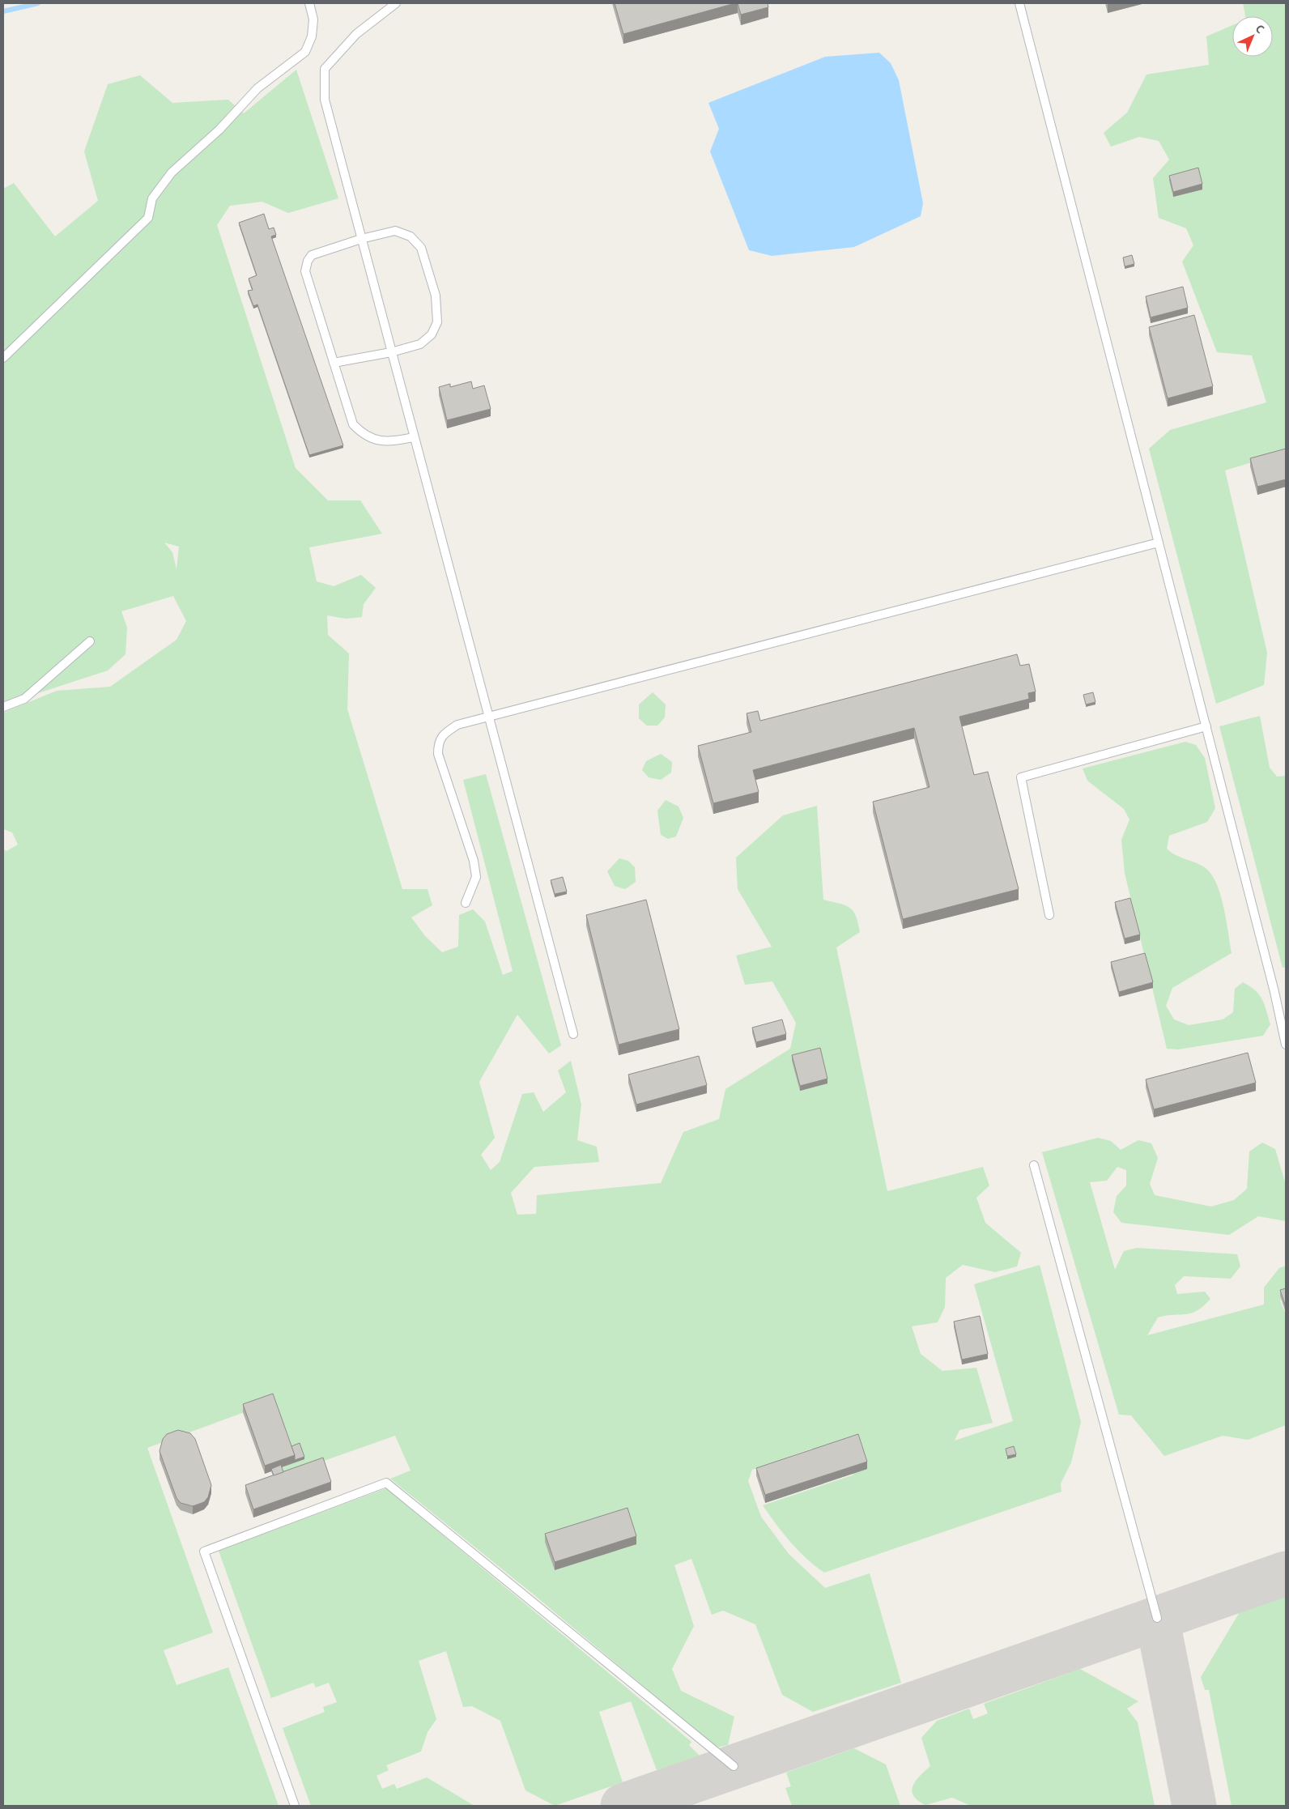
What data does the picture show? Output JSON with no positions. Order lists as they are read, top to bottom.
{
  "north": "top right"
}
